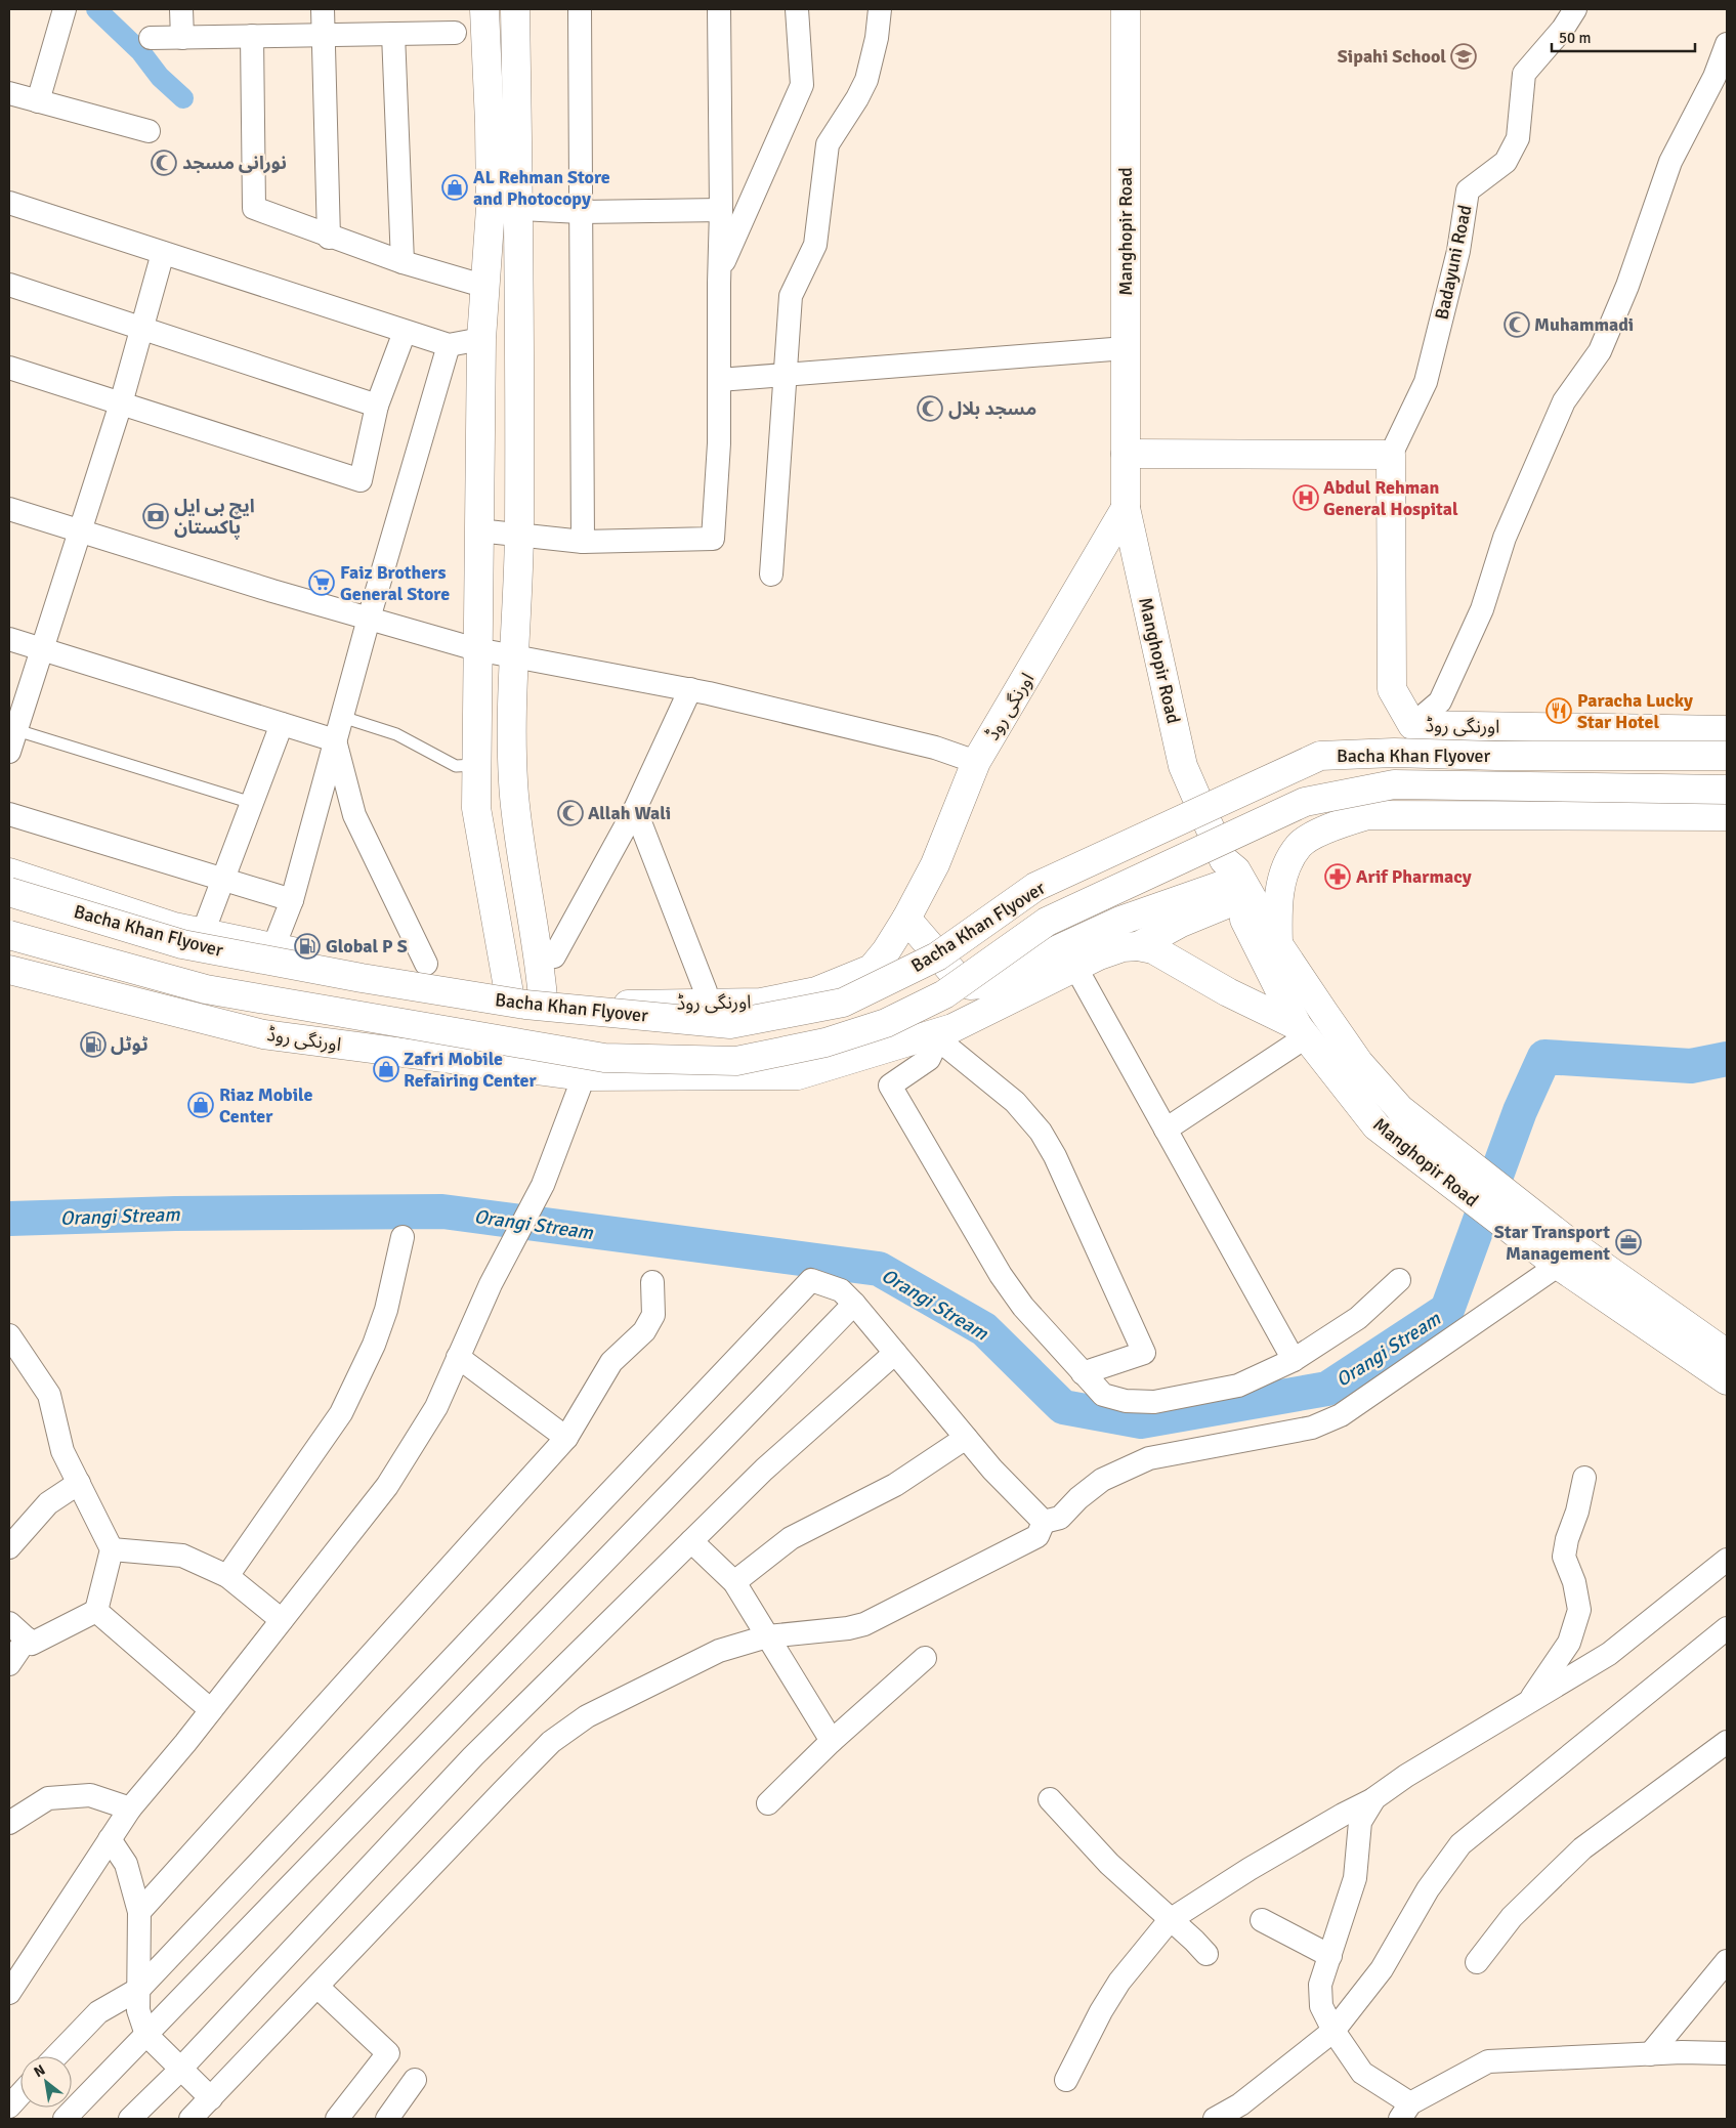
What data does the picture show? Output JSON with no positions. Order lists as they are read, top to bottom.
{
  "streets": {
    "street": [
      "Manghopir Road",
      "Badayuni Road",
      "اورنگی روڈ",
      "Bacha Khan Flyover"
    ]
  },
  "crossings": [
    ["Manghopir Road", "اورنگی روڈ"],
    ["Badayuni Road", "اورنگی روڈ"]
  ],
  "water": ["Orangi Stream"],
  "places": {
    "school or university": ["Sipahi School"],
    "mosque": [
      "نورانی مسجد",
      "Muhammadi",
      "مسجد بلال",
      "Allah Wali"
    ],
    "shop": ["AL Rehman Store and Photocopy", "Zafri Mobile Refairing Center", "Riaz Mobile Center"],
    "hospital": ["Abdul Rehman General Hospital"],
    "bank": ["ایچ بی ایل پاکستان"],
    "supermarket": ["Faiz Brothers General Store"],
    "restaurant": ["Paracha Lucky Star Hotel"],
    "pharmacy": ["Arif Pharmacy"],
    "fuel station": ["Global P S", "ٹوٹل"],
    "office": ["Star Transport Management"]
  },
  "scale_bar": "50 m",
  "north": "top left"
}
